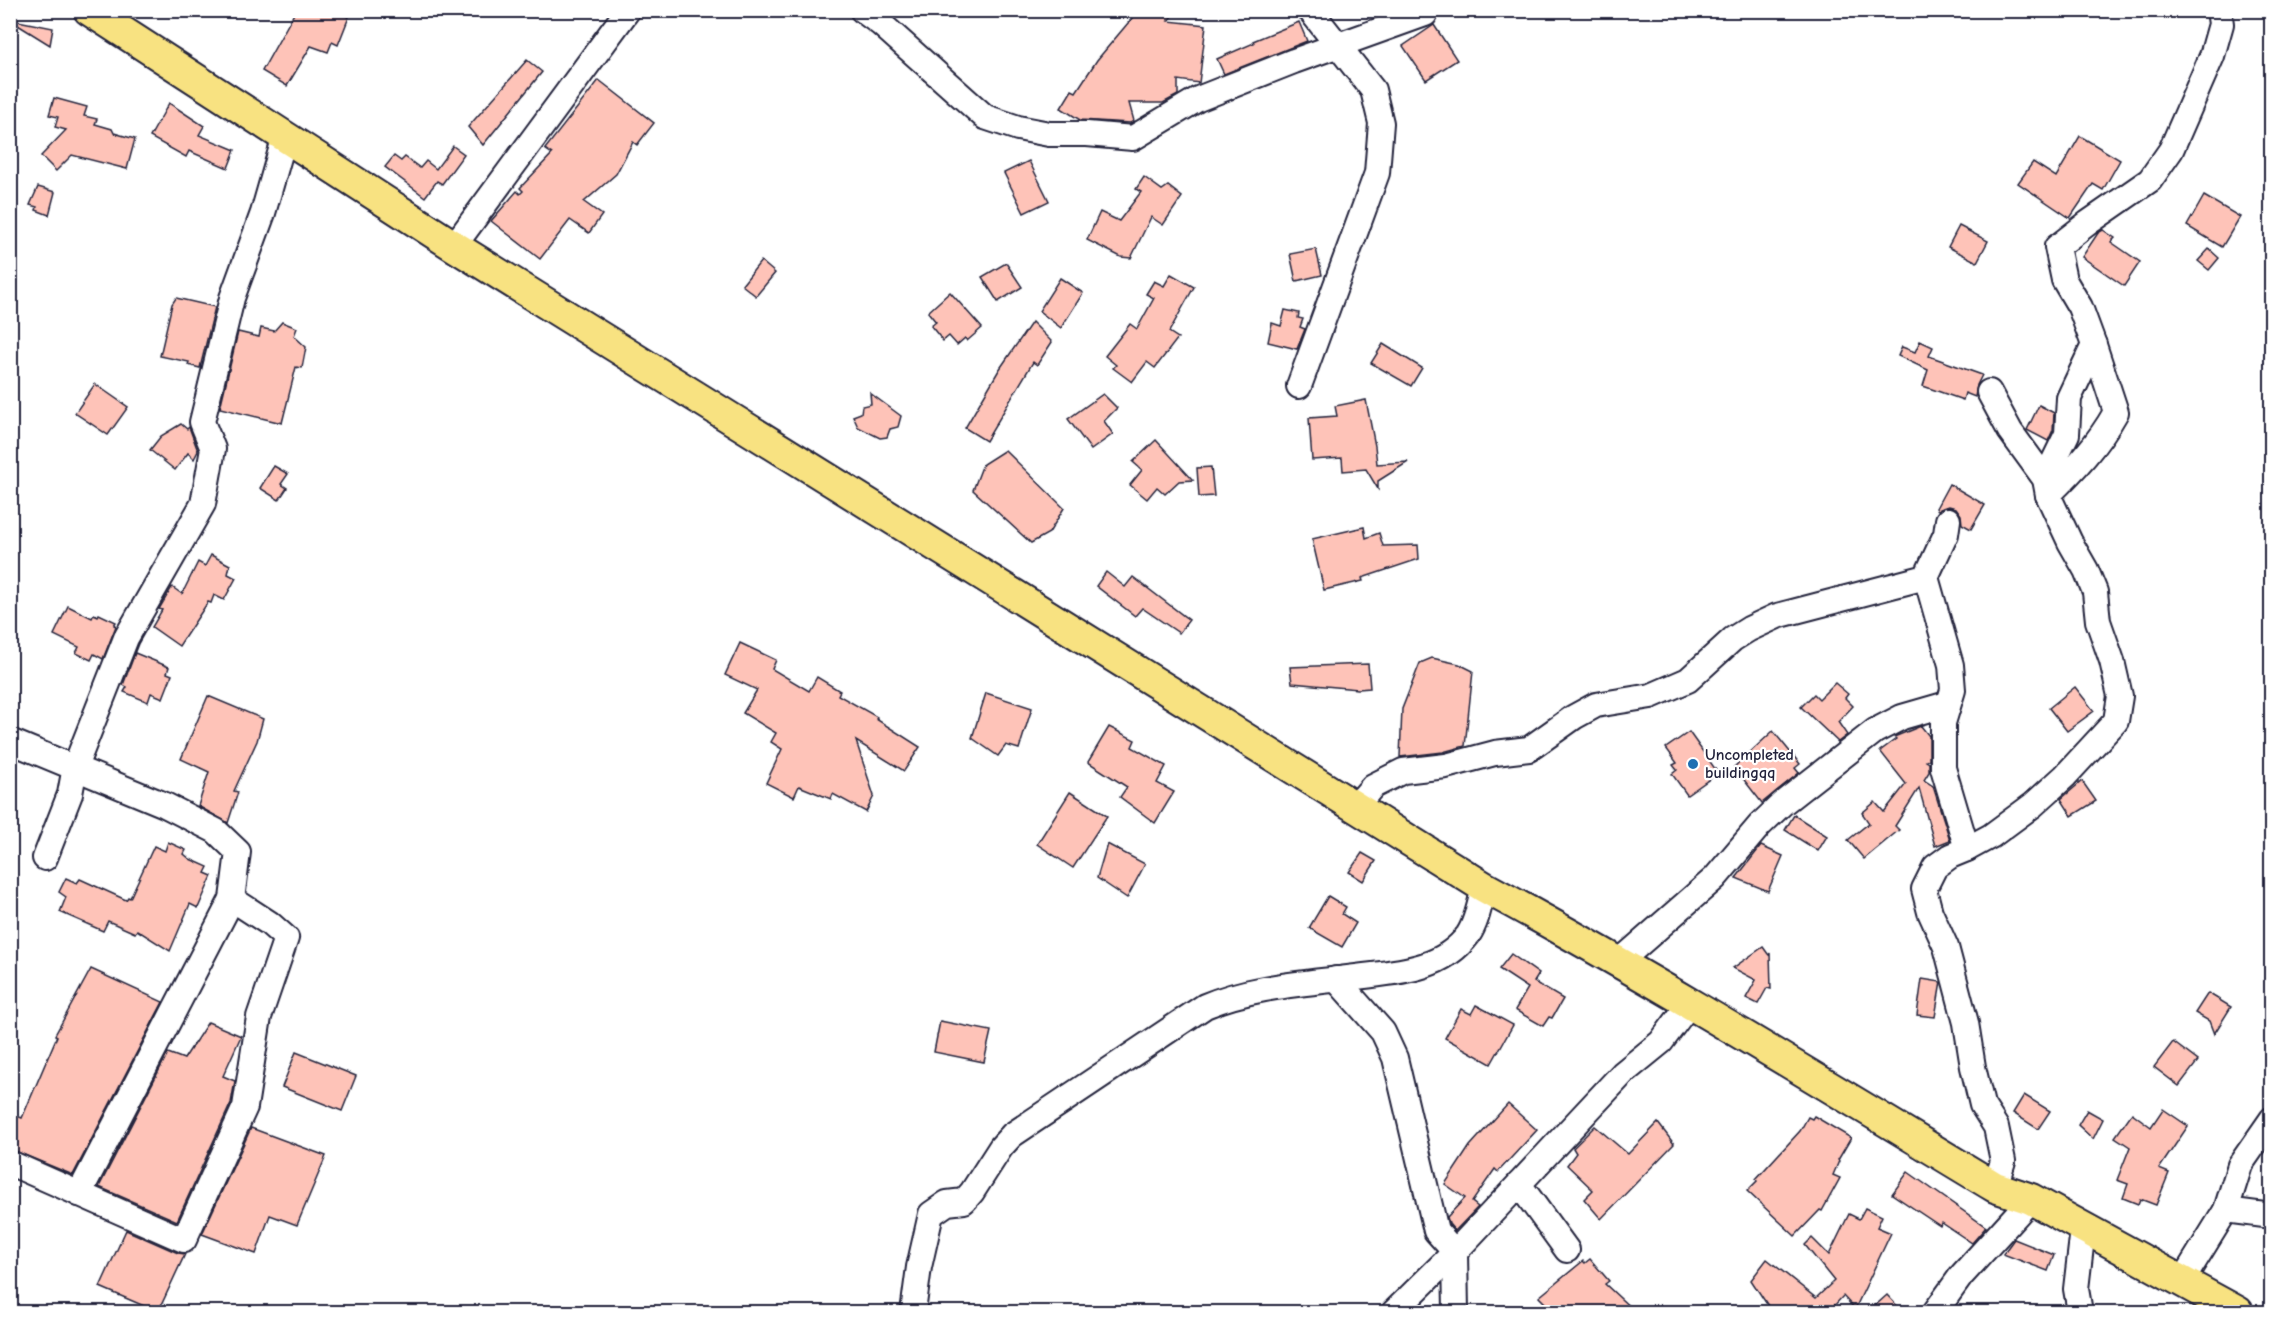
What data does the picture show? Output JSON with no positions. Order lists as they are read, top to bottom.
{
  "places": ["Uncompleted buildingqq"]
}
